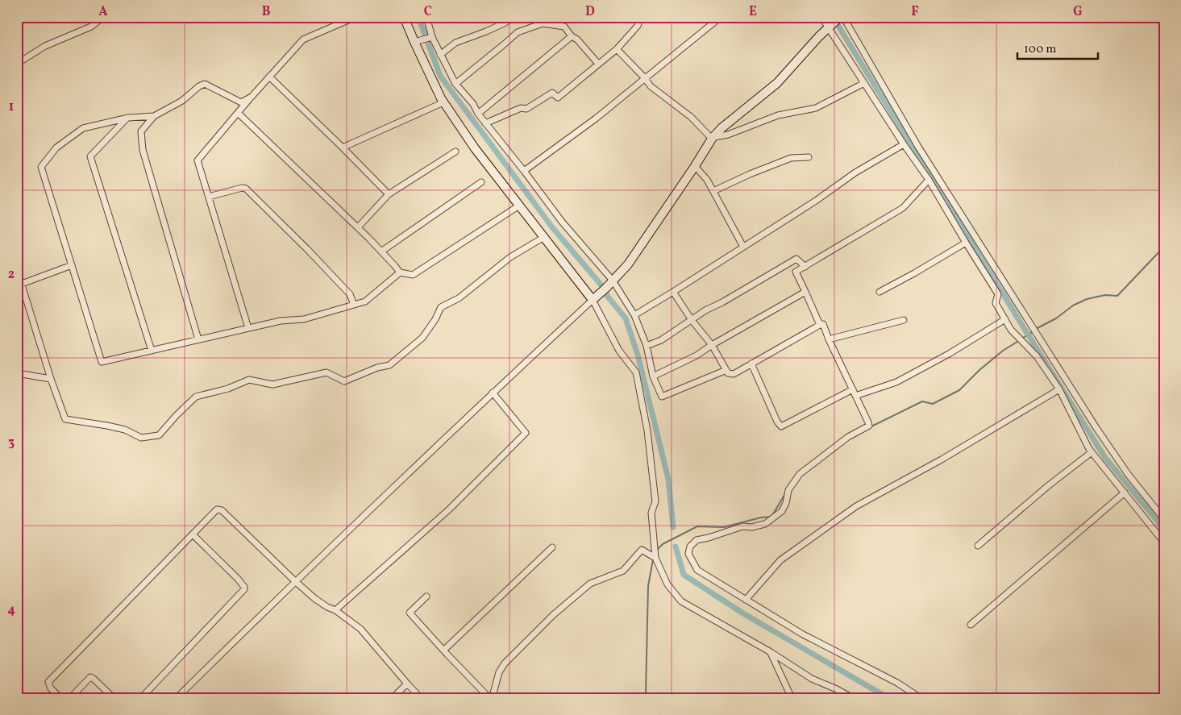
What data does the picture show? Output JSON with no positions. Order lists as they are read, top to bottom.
{
  "scale_bar": "100 m",
  "grid": {
    "columns": [
      "A",
      "B",
      "C",
      "D",
      "E",
      "F",
      "G"
    ],
    "rows": [
      "1",
      "2",
      "3",
      "4"
    ]
  }
}
